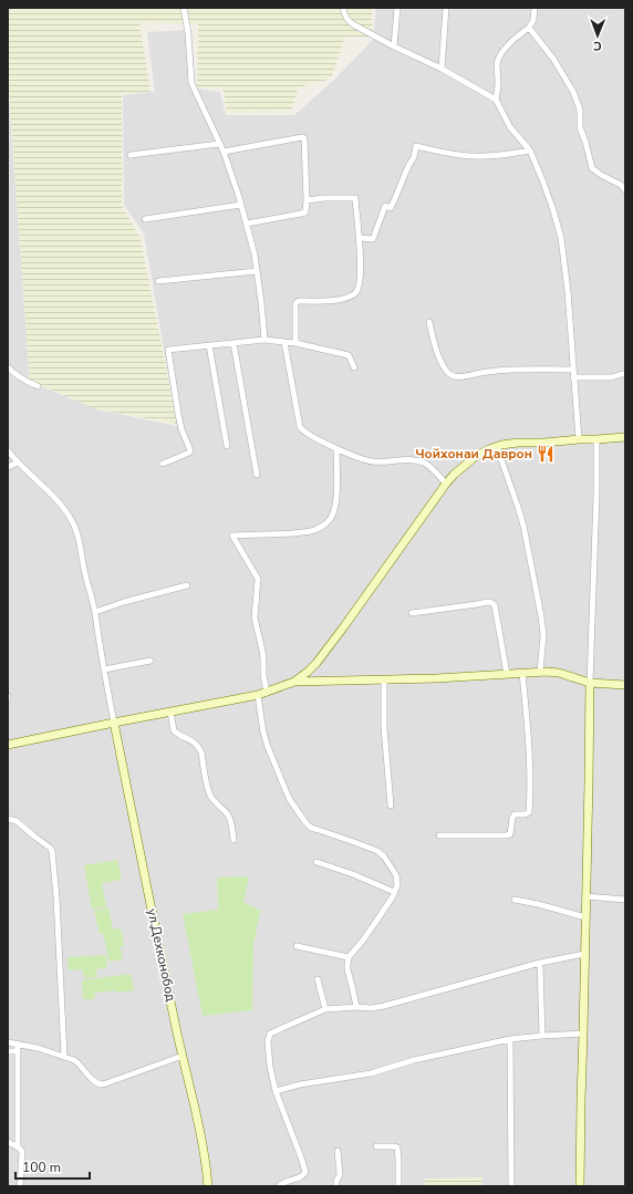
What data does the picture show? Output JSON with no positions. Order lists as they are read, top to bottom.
{
  "streets": {
    "street": ["ул.Дехконобод"]
  },
  "places": {
    "restaurant": ["Чойхонаи Даврон"]
  },
  "scale_bar": "100 m",
  "north": "bottom"
}
